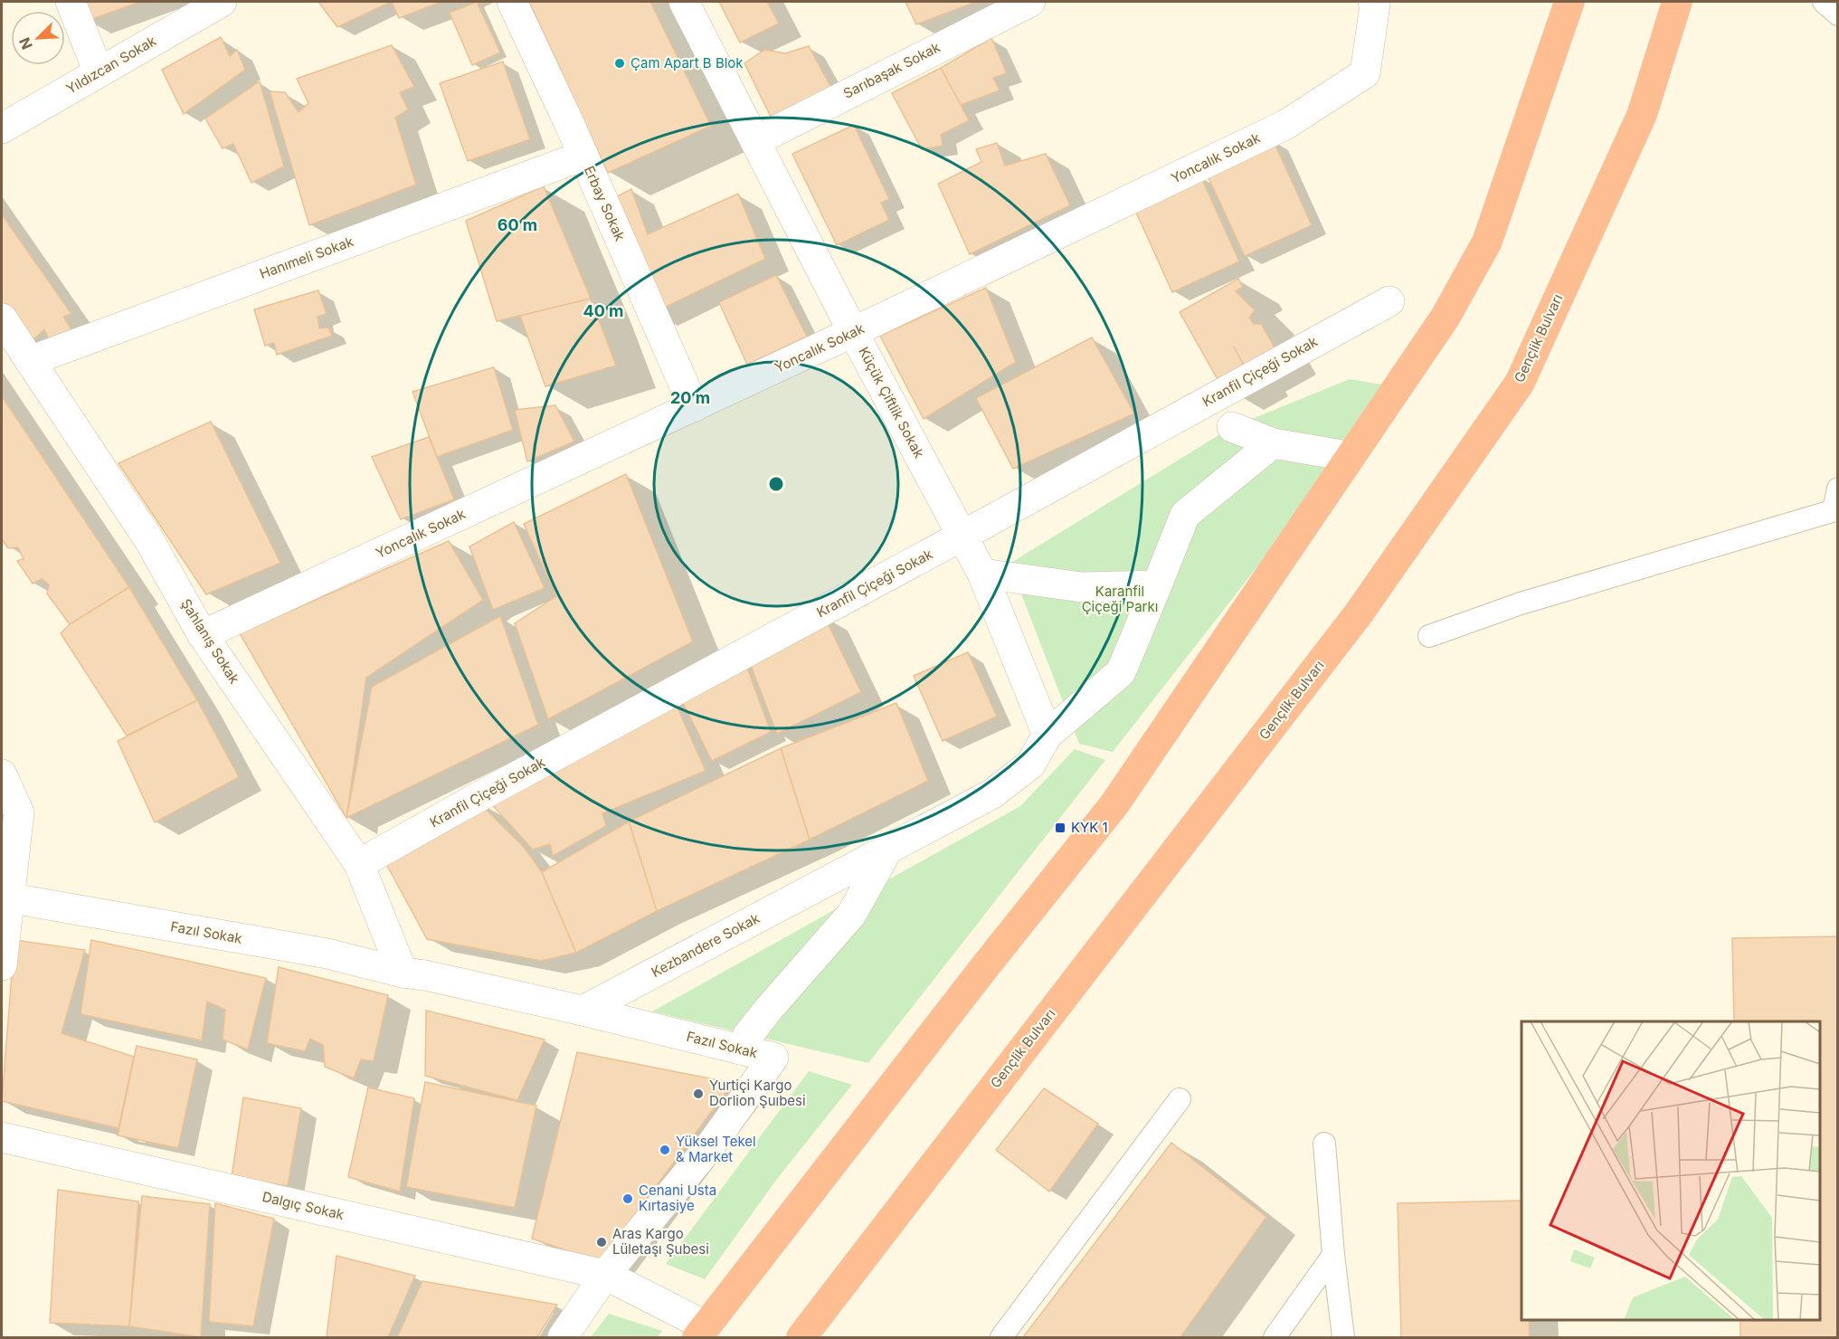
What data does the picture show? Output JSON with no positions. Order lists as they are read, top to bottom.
{
  "streets": {
    "highway": ["Gençlik Bulvarı"],
    "street": [
      "Yıldızcan Sokak",
      "Sarıbaşak Sokak",
      "Yoncalık Sokak",
      "Erbay Sokak",
      "Hanımeli Sokak",
      "Kranfil Çiçeği Sokak",
      "Küçük Çiftlik Sokak",
      "Şahlanış Sokak",
      "Fazıl Sokak",
      "Kezbandere Sokak",
      "Dalgıç Sokak"
    ]
  },
  "crossings": [
    ["Sarıbaşak Sokak", "Küçük Çiftlik Sokak"],
    ["Yoncalık Sokak", "Erbay Sokak"],
    ["Yoncalık Sokak", "Küçük Çiftlik Sokak"],
    ["Yoncalık Sokak", "Şahlanış Sokak"],
    ["Erbay Sokak", "Hanımeli Sokak"],
    ["Hanımeli Sokak", "Şahlanış Sokak"],
    ["Kranfil Çiçeği Sokak", "Küçük Çiftlik Sokak"],
    ["Kranfil Çiçeği Sokak", "Şahlanış Sokak"],
    ["Küçük Çiftlik Sokak", "Kezbandere Sokak"],
    ["Şahlanış Sokak", "Fazıl Sokak"],
    ["Fazıl Sokak", "Kezbandere Sokak"],
    ["Fazıl Sokak", "Dalgıç Sokak"]
  ],
  "parks": ["Karanfil Çiçeği Parkı"],
  "places": {
    "other": [
      "Çam Apart B Blok",
      "Yurtiçi Kargo Dorlion Şuıbesi",
      "Yüksel Tekel & Market",
      "Cenani Usta Kırtasiye",
      "Aras Kargo Lületaşı Şubesi"
    ],
    "transit": ["KYK 1"]
  },
  "north": "bottom left",
  "rings": ["60 m", "40 m", "20 m"]
}
